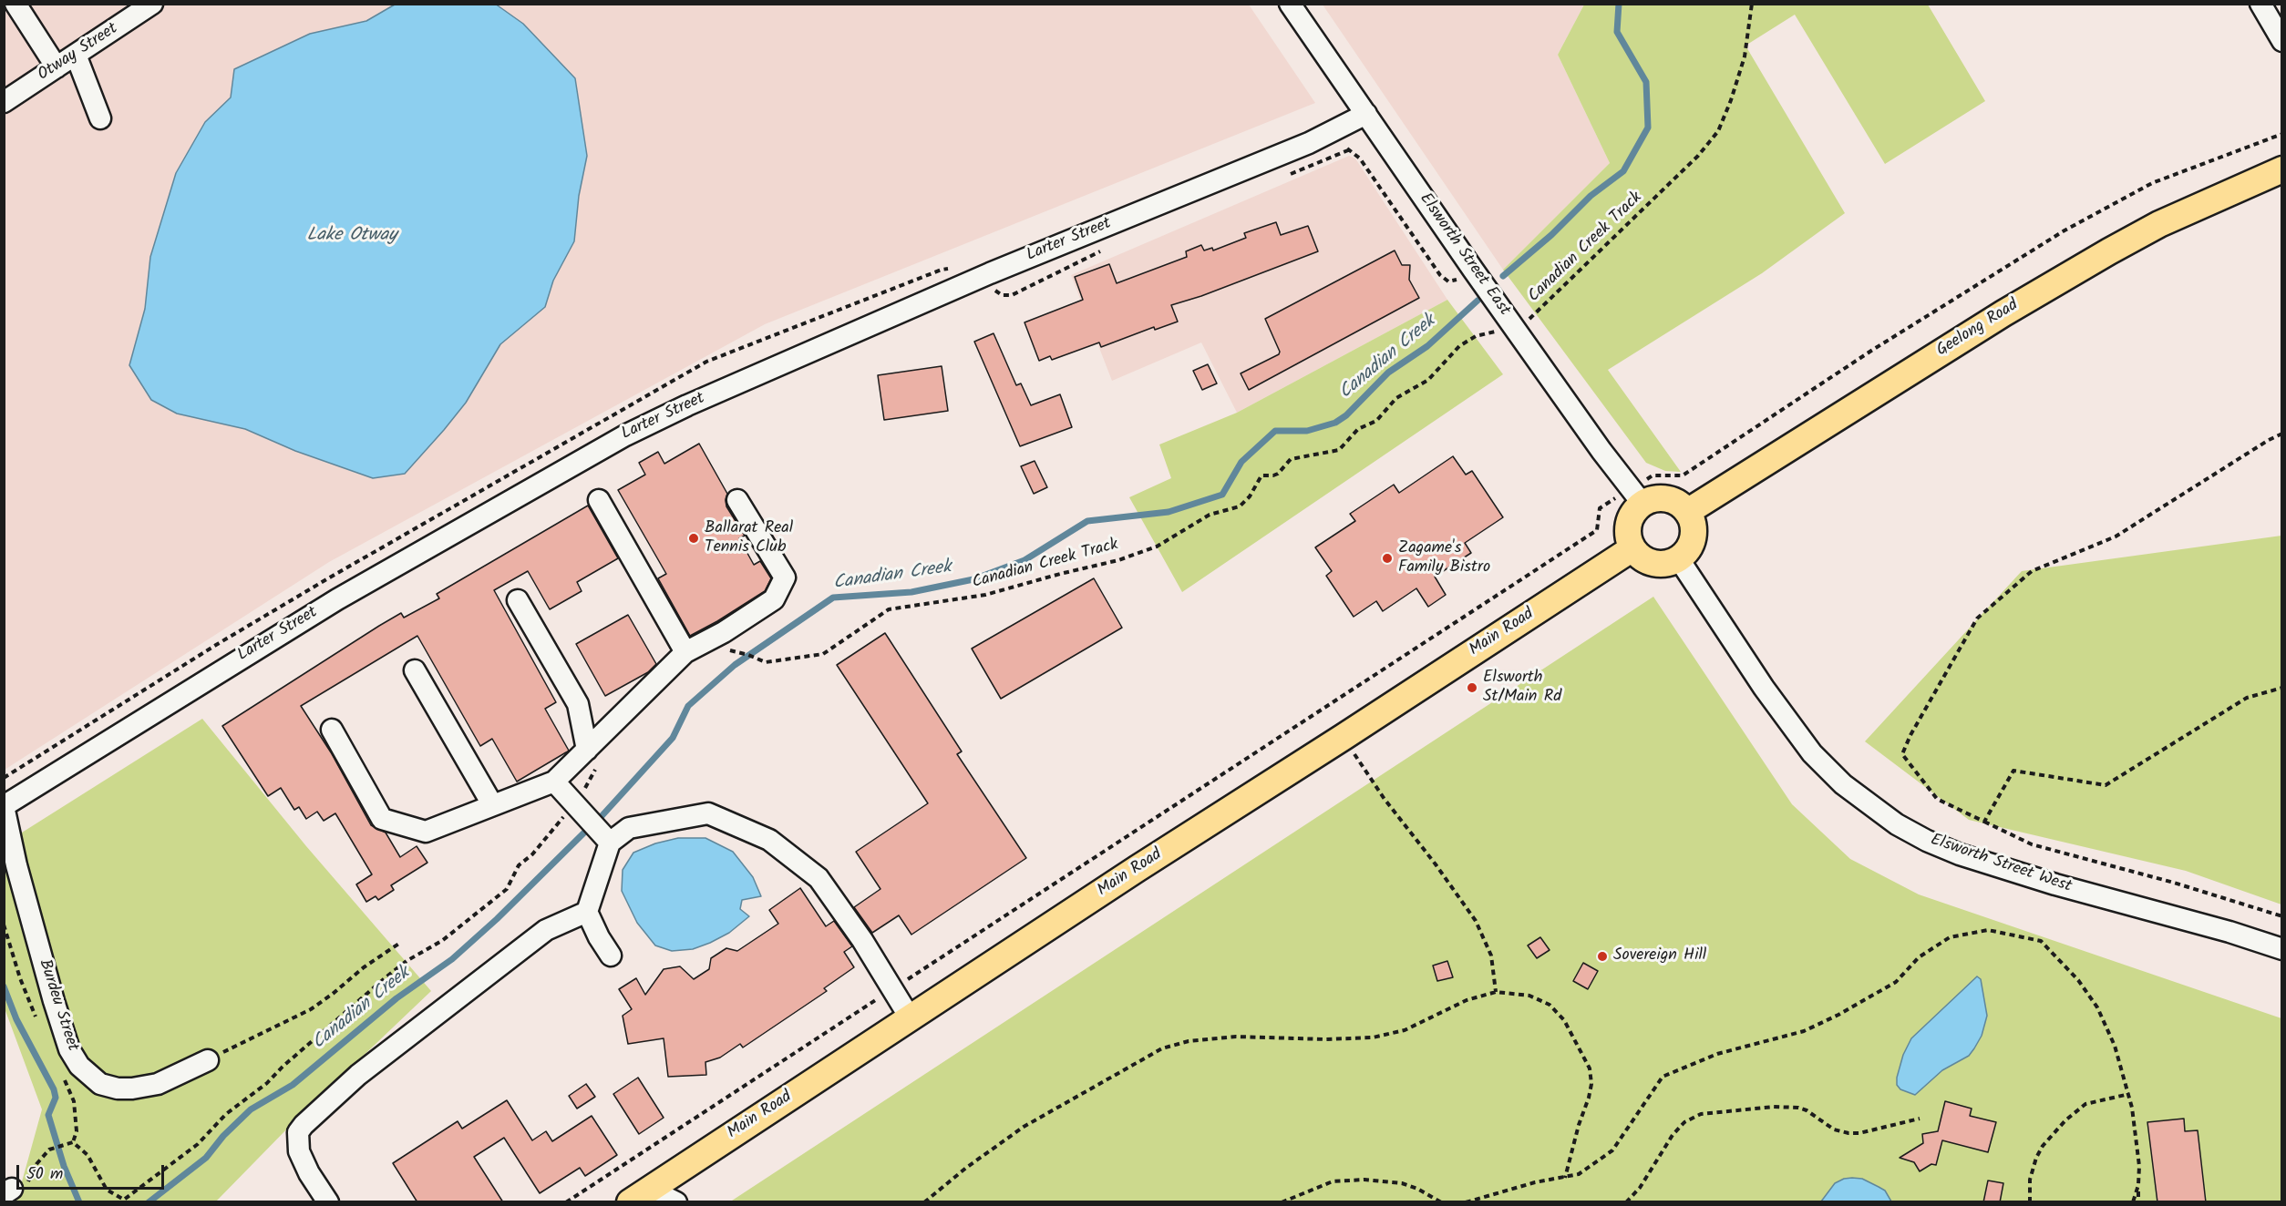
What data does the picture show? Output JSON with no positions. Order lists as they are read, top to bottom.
{
  "streets": {
    "main road": ["Geelong Road", "Main Road"],
    "street": [
      "Otway Street",
      "Larter Street",
      "Elsworth Street East",
      "Elsworth Street West",
      "Burdeu Street"
    ],
    "path": ["Canadian Creek Track"]
  },
  "crossings": [
    ["Larter Street", "Elsworth Street East"],
    ["Larter Street", "Burdeu Street"],
    ["Canadian Creek Track", "Elsworth Street East"],
    ["Elsworth Street East", "Geelong Road"],
    ["Elsworth Street East", "Main Road"],
    ["Elsworth Street East", "Elsworth Street West"],
    ["Geelong Road", "Main Road"],
    ["Geelong Road", "Elsworth Street West"],
    ["Main Road", "Elsworth Street West"]
  ],
  "water": ["Lake Otway", "Canadian Creek"],
  "places": [
    "Ballarat Real Tennis Club",
    "Zagame's Family Bistro",
    "Elsworth St/Main Rd",
    "Sovereign Hill"
  ],
  "scale_bar": "50 m"
}
